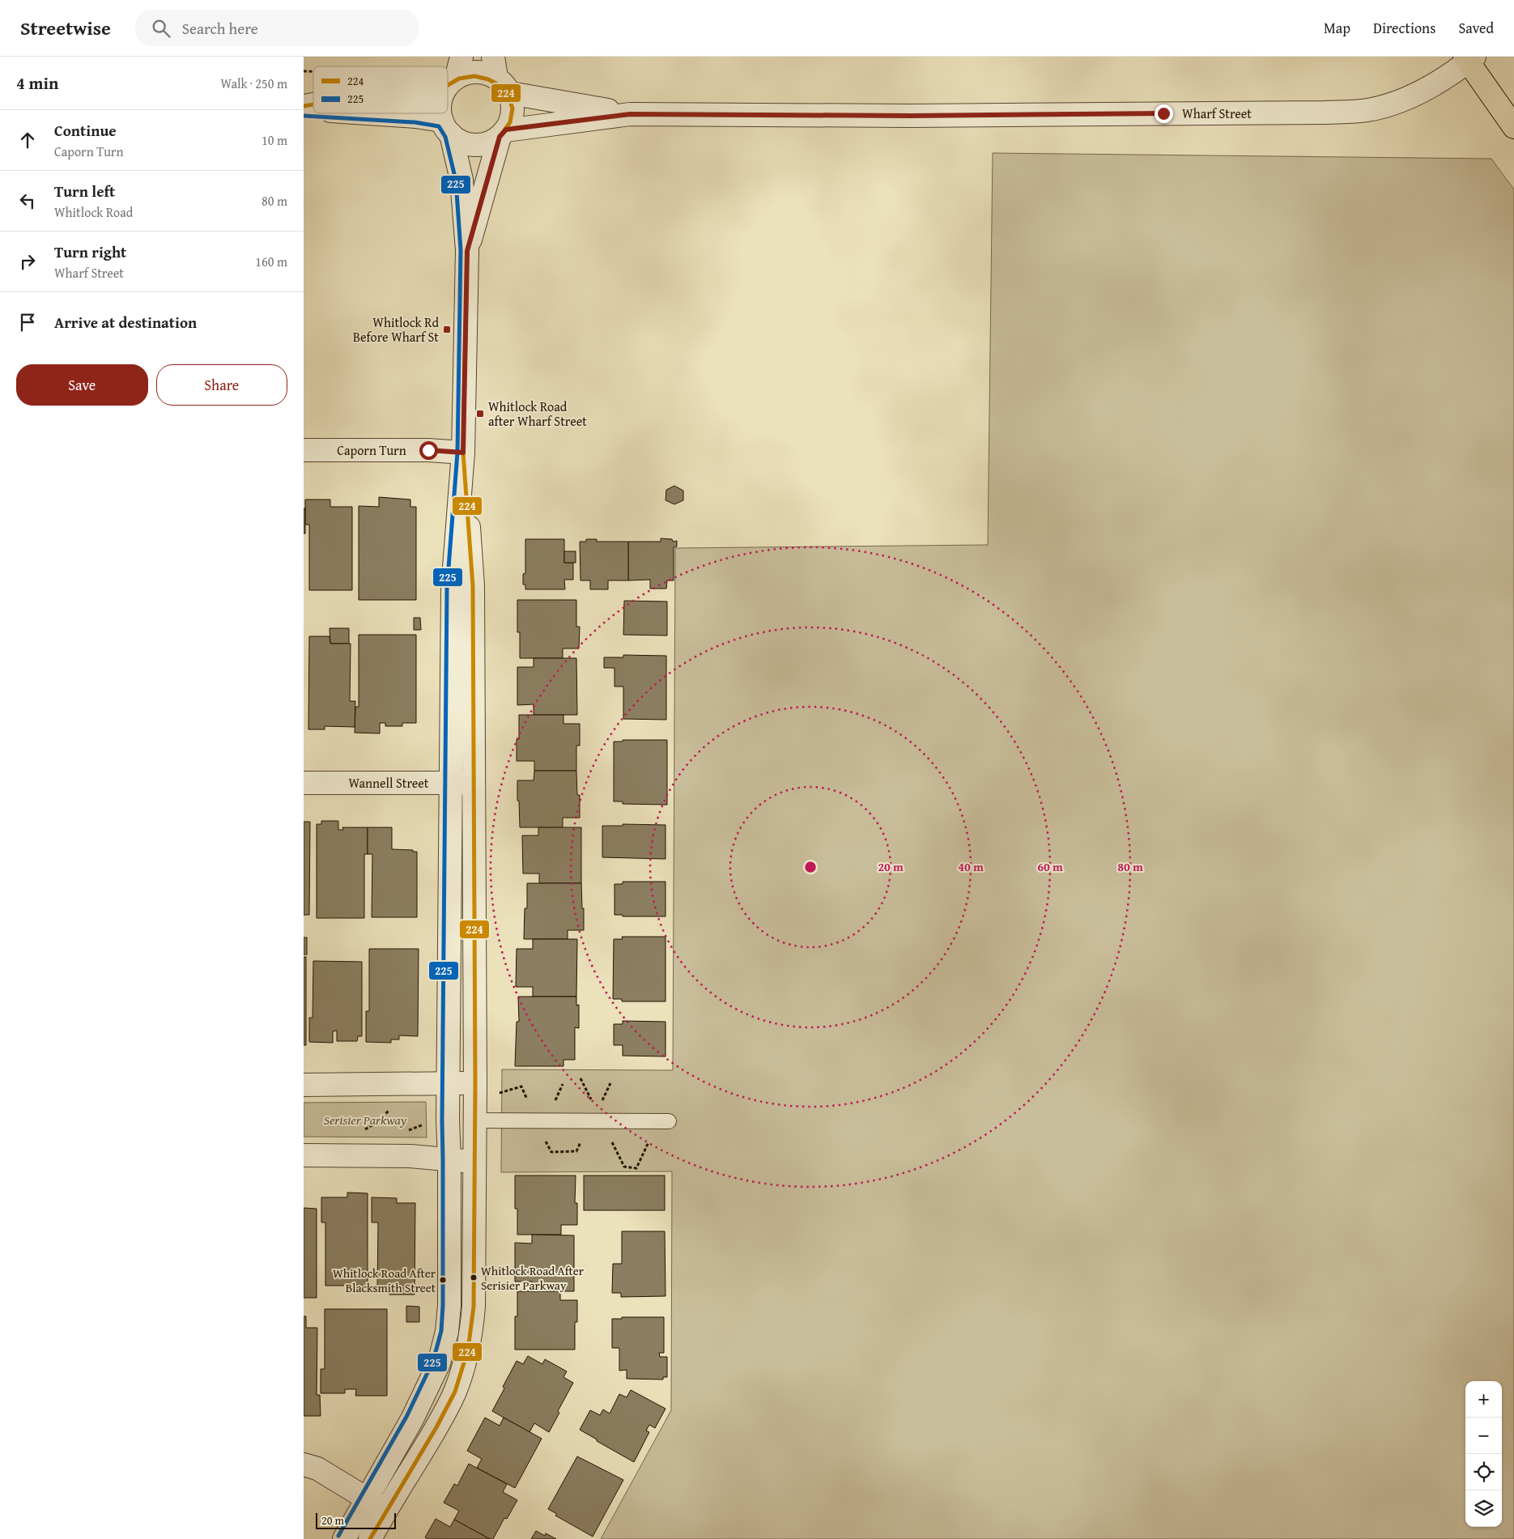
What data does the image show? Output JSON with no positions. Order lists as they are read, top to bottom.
{
  "streets": {
    "street": ["Wharf Street", "Caporn Turn", "Wannell Street"]
  },
  "parks": ["Serisier Parkway"],
  "places": {
    "transit": ["Whitlock Rd Before Wharf St", "Whitlock Road after Wharf Street"],
    "other": ["Whitlock Road After Serisier Parkway", "Whitlock Road After Blacksmith Street"]
  },
  "lines": ["transit line 224", "transit line 225"],
  "legend": ["224", "225"],
  "scale_bar": "20 m",
  "page": {
    "header": "Streetwise",
    "search": "Search here",
    "nav": ["Map", "Directions", "Saved"],
    "heading": ["4 min", "Walk · 250 m"],
    "list": [
      ["Continue", "Caporn Turn", "10 m"],
      ["Turn left", "Whitlock Road", "80 m"],
      ["Turn right", "Wharf Street", "160 m"],
      "Arrive at destination"
    ],
    "buttons": ["Save", "Share"],
    "map_buttons": ["+", "−"],
    "scale": "20 m"
  },
  "rings": [
    "20 m",
    "40 m",
    "60 m",
    "80 m"
  ]
}
